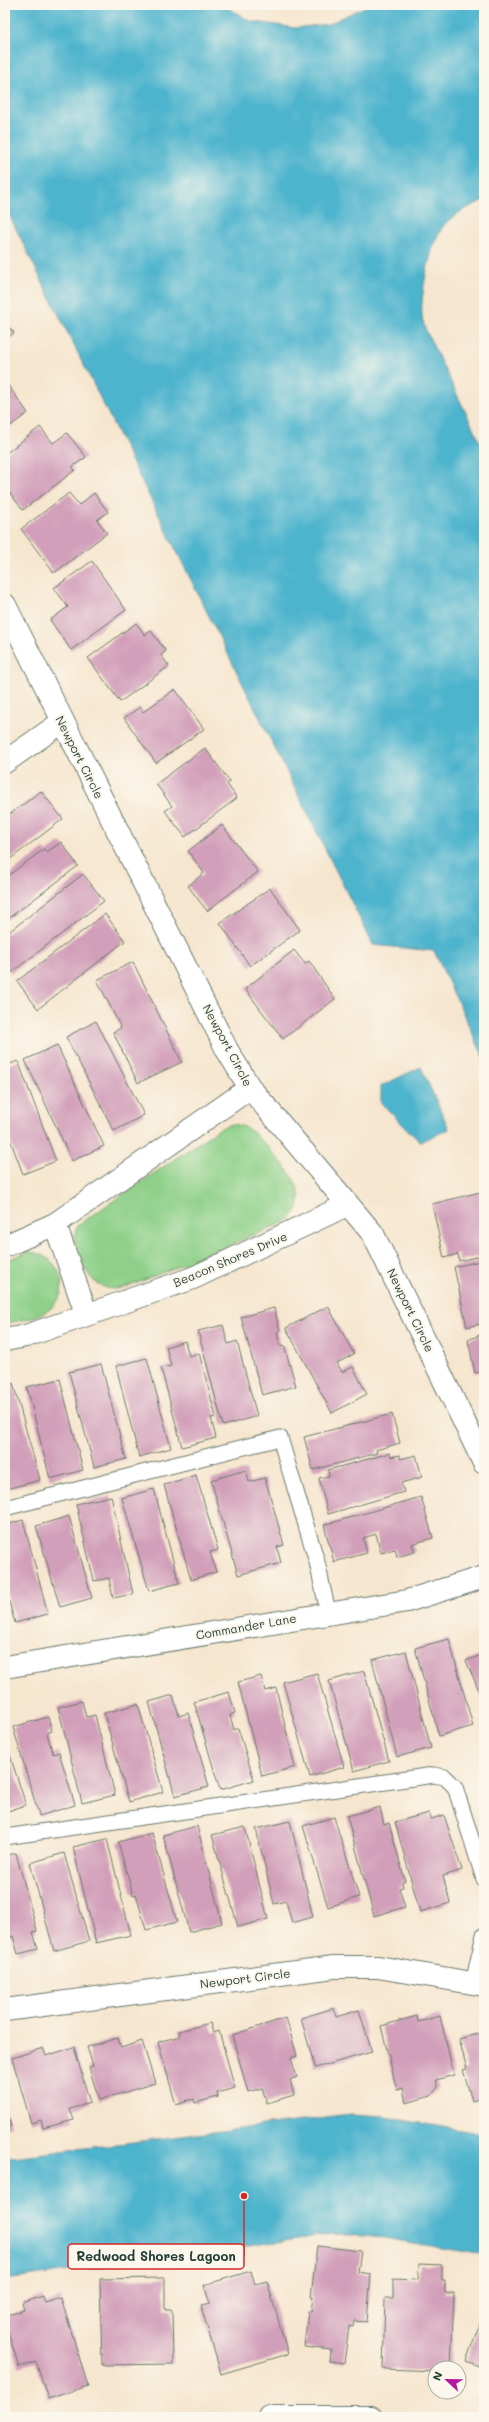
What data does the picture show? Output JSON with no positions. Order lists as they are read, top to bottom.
{
  "streets": {
    "street": ["Newport Circle", "Beacon Shores Drive", "Commander Lane"]
  },
  "crossings": [
    ["Newport Circle", "Beacon Shores Drive"]
  ],
  "places": ["Redwood Shores Lagoon"],
  "north": "left"
}
